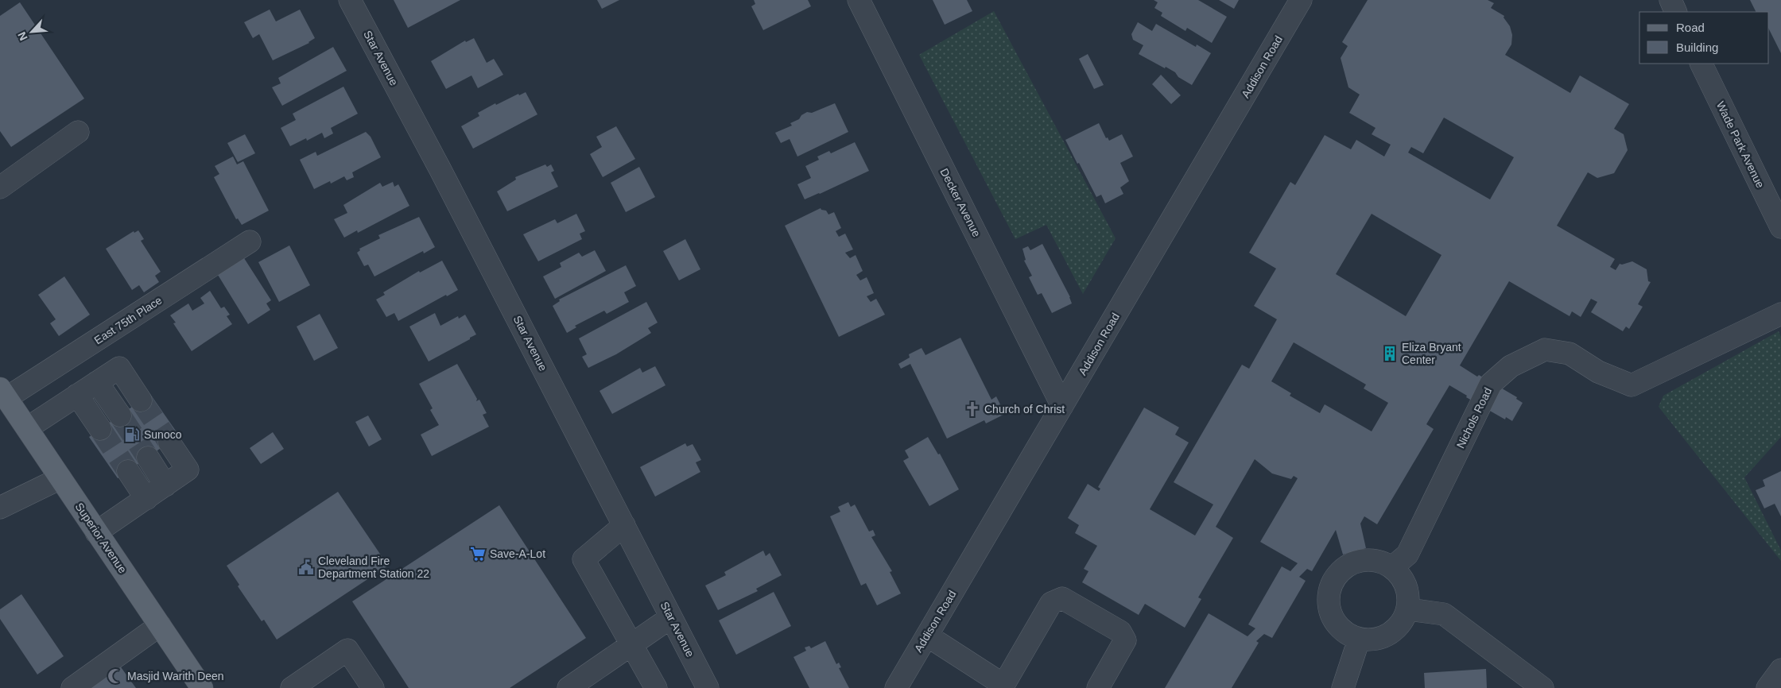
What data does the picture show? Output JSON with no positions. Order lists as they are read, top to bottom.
{
  "streets": {
    "main road": ["Superior Avenue"],
    "street": [
      "Star Avenue",
      "Addison Road",
      "Wade Park Avenue",
      "Decker Avenue",
      "East 75th Place",
      "Nichols Road"
    ]
  },
  "crossings": [
    ["Addison Road", "Decker Avenue"],
    ["East 75th Place", "Superior Avenue"]
  ],
  "places": {
    "building": ["Eliza Bryant Center"],
    "church": ["Church of Christ"],
    "fuel station": ["Sunoco"],
    "supermarket": ["Save-A-Lot"],
    "public building": ["Cleveland Fire Department Station 22"],
    "mosque": ["Masjid Warith Deen"]
  },
  "legend": ["Road", "Building"],
  "north": "bottom left"
}
